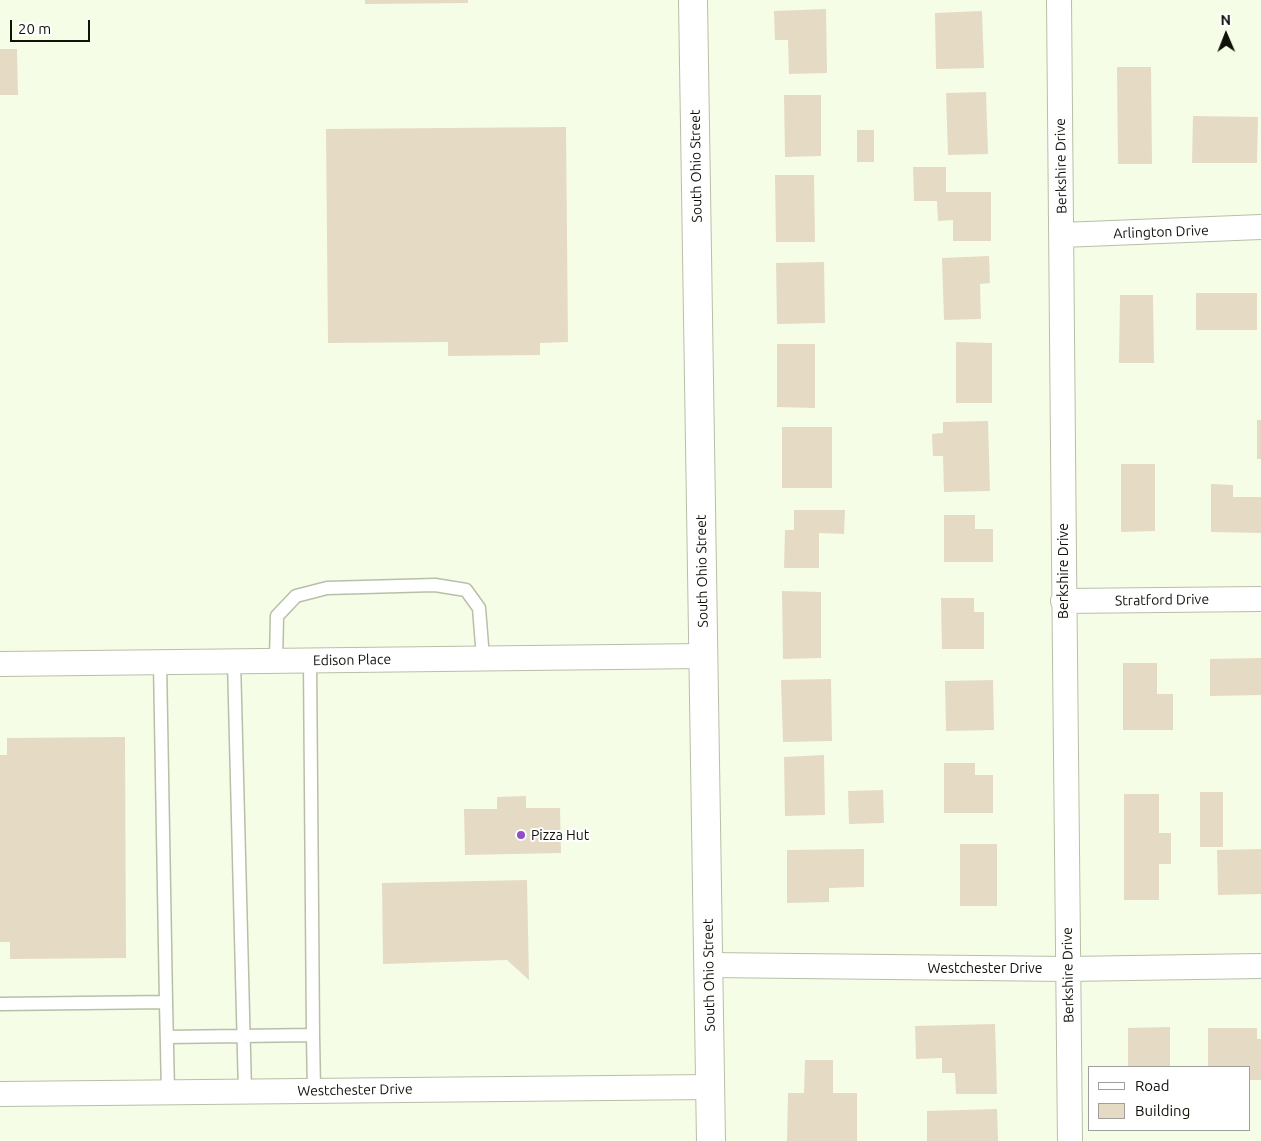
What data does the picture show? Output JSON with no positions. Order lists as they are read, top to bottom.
{
  "streets": {
    "main road": ["South Ohio Street"],
    "street": [
      "Berkshire Drive",
      "Arlington Drive",
      "Stratford Drive",
      "Edison Place",
      "Westchester Drive"
    ]
  },
  "crossings": [
    ["South Ohio Street", "Edison Place"],
    ["South Ohio Street", "Westchester Drive"],
    ["Berkshire Drive", "Arlington Drive"],
    ["Berkshire Drive", "Stratford Drive"],
    ["Berkshire Drive", "Westchester Drive"]
  ],
  "places": ["Pizza Hut"],
  "legend": ["Road", "Building"],
  "scale_bar": "20 m",
  "north": "top"
}
